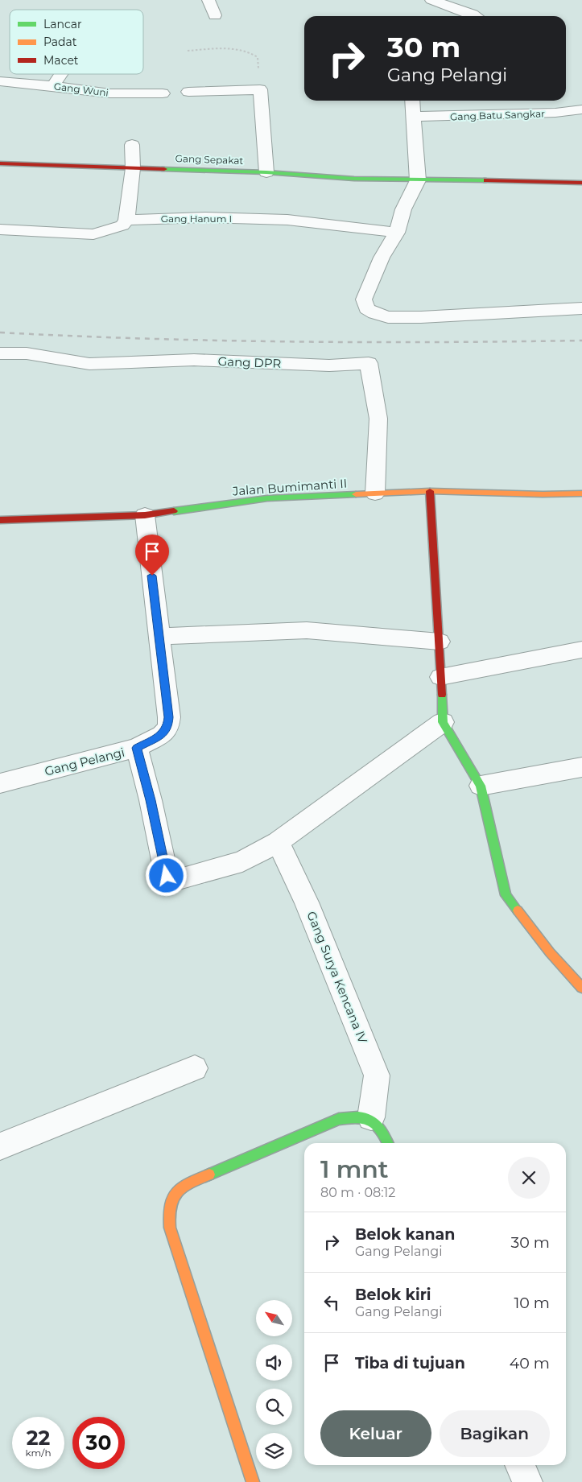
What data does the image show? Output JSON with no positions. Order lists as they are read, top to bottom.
{
  "streets": {
    "street": [
      "Gang Wuni",
      "Gang Batu Sangkar",
      "Gang Sepakat",
      "Gang Hanum I",
      "Gang DPR",
      "Jalan Bumimanti II",
      "Gang Pelangi",
      "Gang Surya Kencana IV"
    ]
  },
  "crossings": [
    ["Gang DPR", "Jalan Bumimanti II"],
    ["Jalan Bumimanti II", "Gang Pelangi"]
  ],
  "legend": ["Lancar", "Padat", "Macet"],
  "north": "top left",
  "page": {
    "turn": ["30 m", "Gang Pelangi"],
    "heading": ["1 mnt", "80 m · 08:12"],
    "list": [
      {
        "name": "Belok kanan",
        "note": "Gang Pelangi",
        "value": "30 m"
      },
      {
        "name": "Belok kiri",
        "note": "Gang Pelangi",
        "value": "10 m"
      },
      {
        "name": "Tiba di tujuan",
        "value": "40 m"
      }
    ],
    "buttons": ["Keluar", "Bagikan"],
    "speed": "22 km/h",
    "limit": "30"
  }
}
